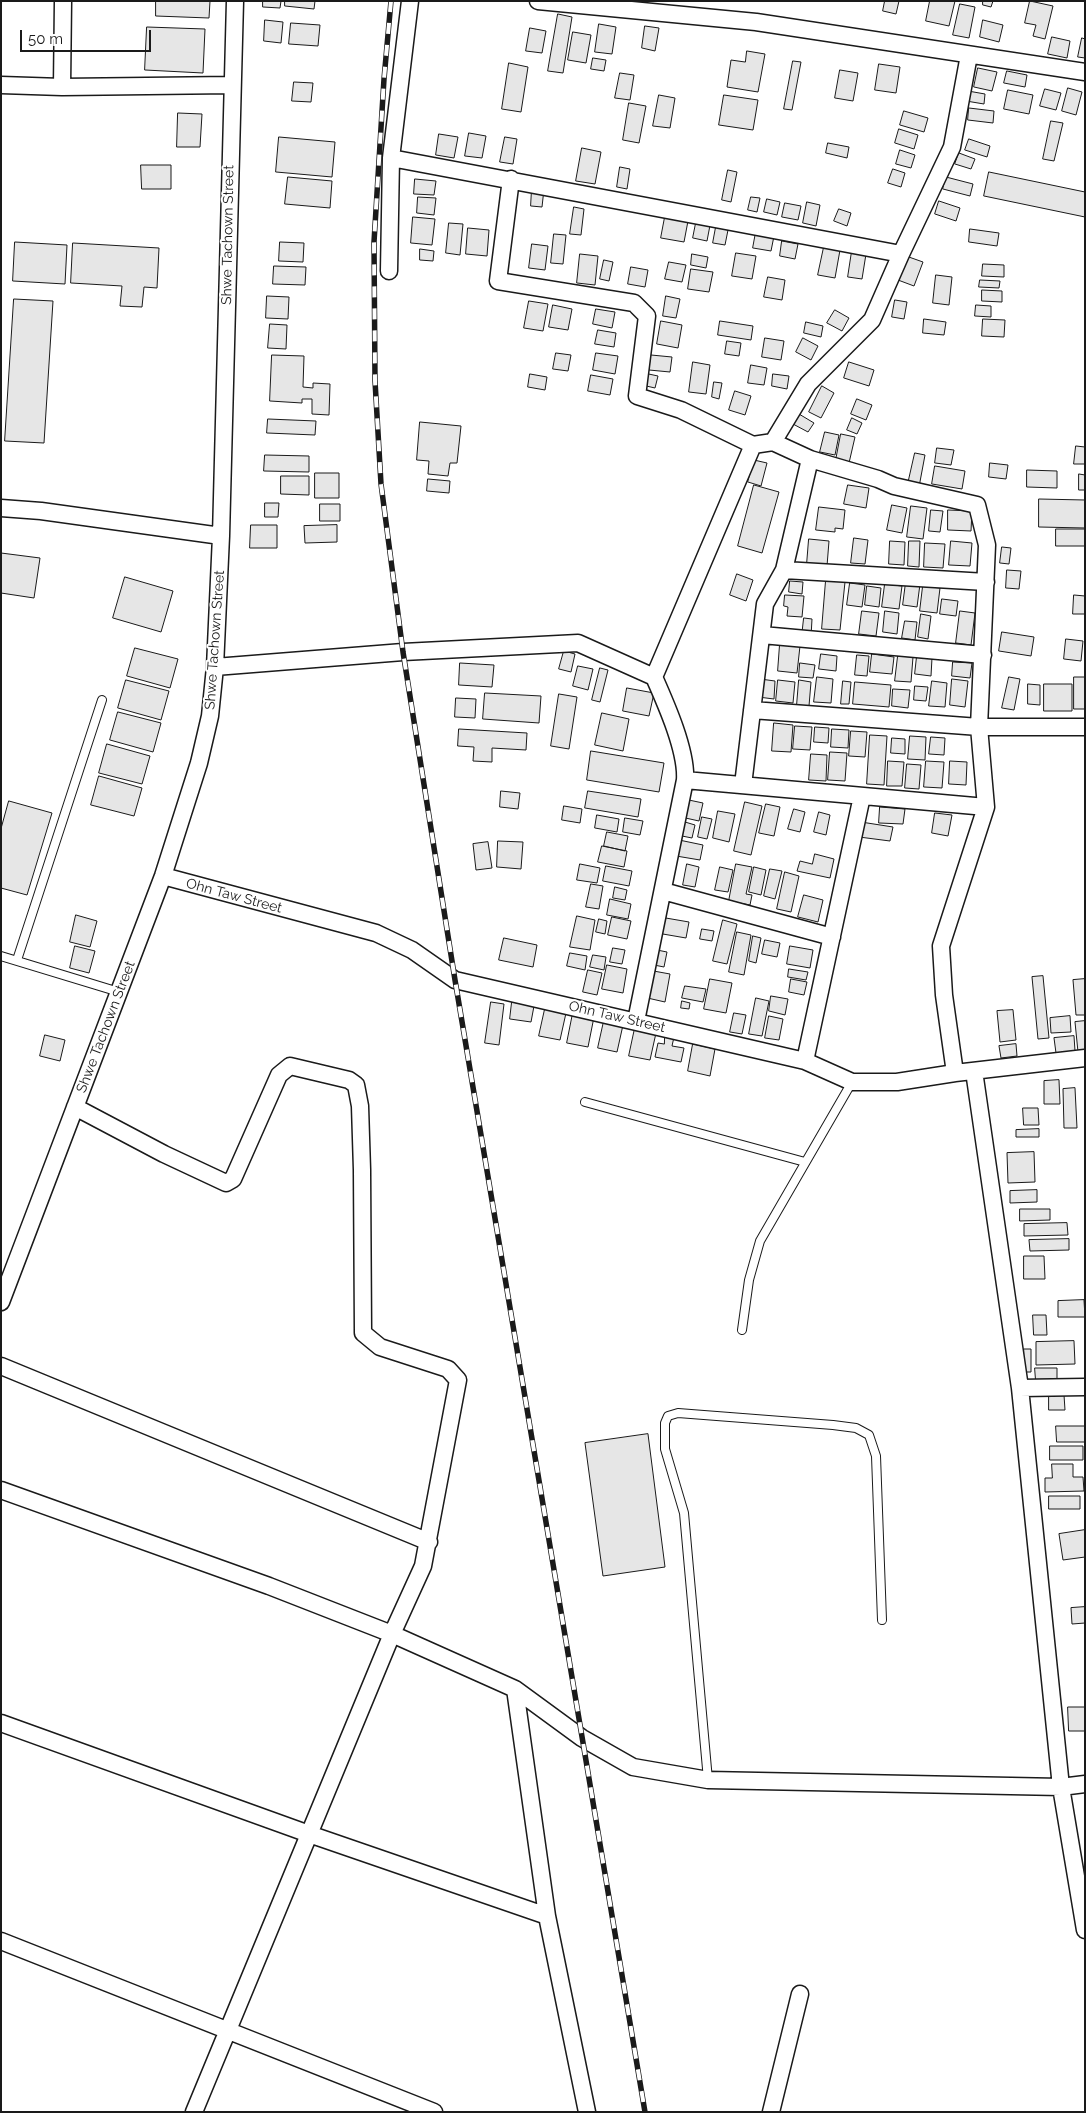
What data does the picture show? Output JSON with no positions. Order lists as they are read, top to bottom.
{
  "streets": {
    "street": ["Shwe Tachown Street", "Ohn Taw Street"]
  },
  "crossings": [
    ["Shwe Tachown Street", "Ohn Taw Street"]
  ],
  "scale_bar": "50 m"
}
